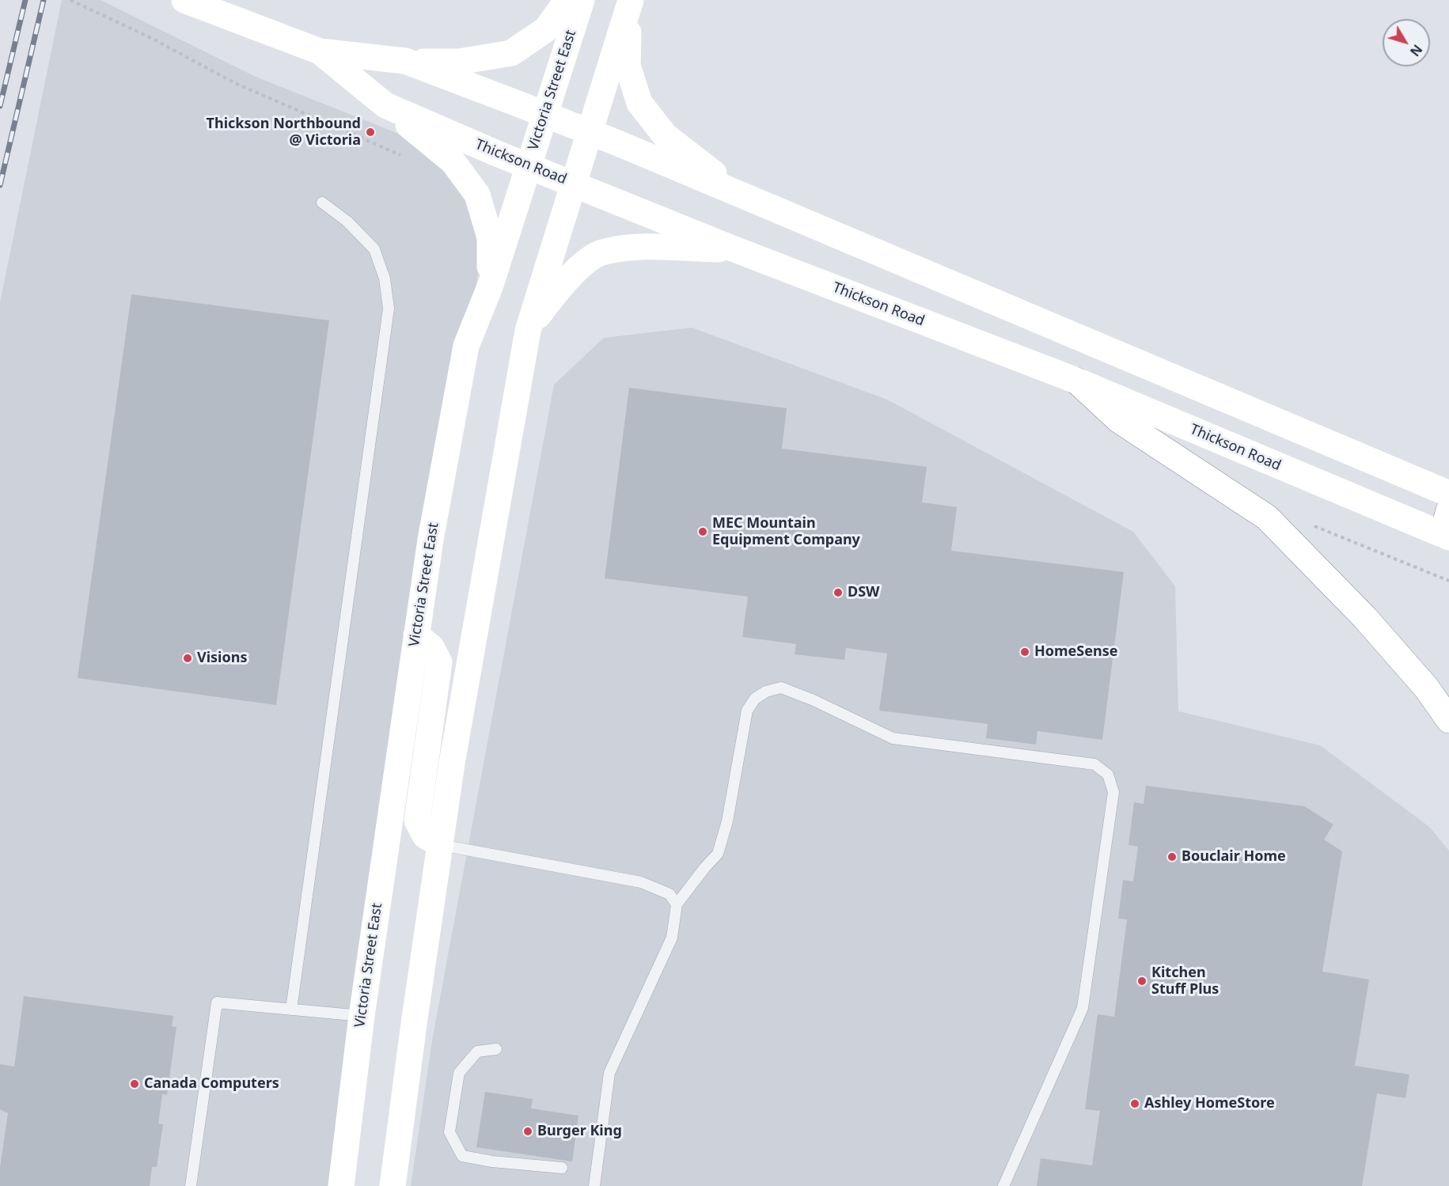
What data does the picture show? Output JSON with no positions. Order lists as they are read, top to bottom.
{
  "streets": {
    "main road": ["Victoria Street East", "Thickson Road"]
  },
  "crossings": [
    ["Victoria Street East", "Thickson Road"]
  ],
  "places": [
    "Thickson Northbound @ Victoria",
    "MEC Mountain Equipment Company",
    "DSW",
    "HomeSense",
    "Visions",
    "Bouclair Home",
    "Kitchen Stuff Plus",
    "Canada Computers",
    "Ashley HomeStore",
    "Burger King"
  ],
  "north": "bottom right"
}
